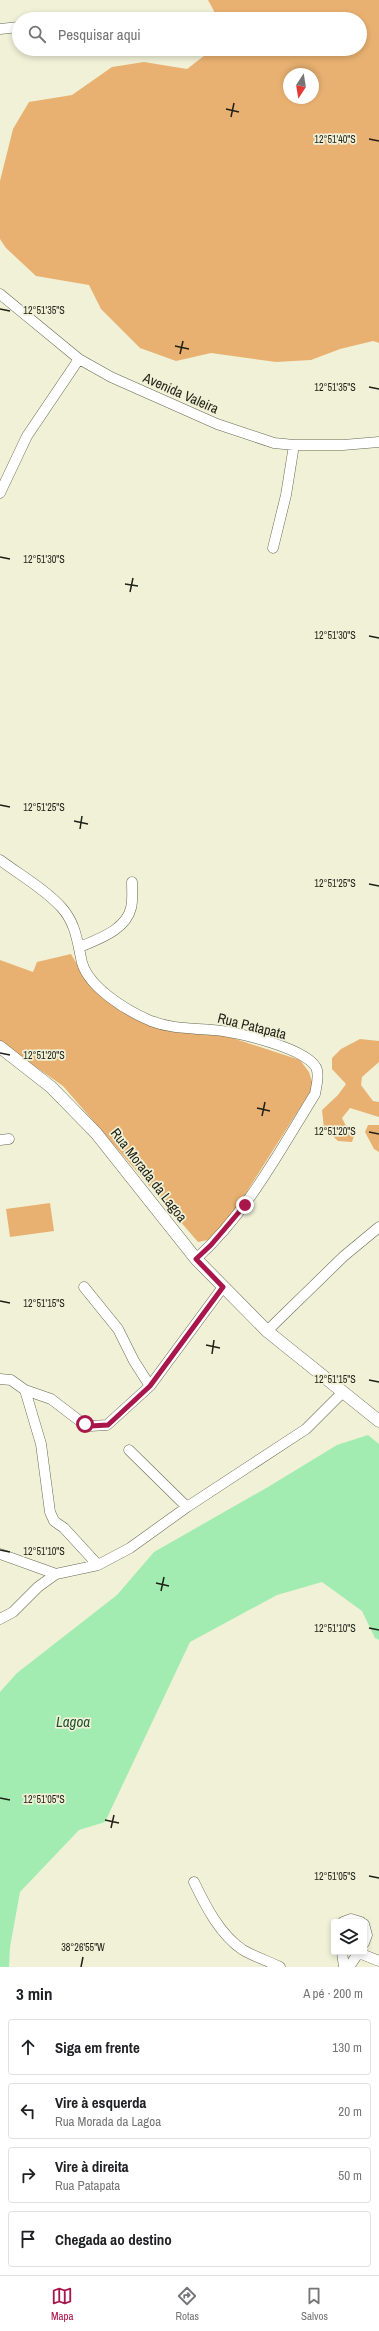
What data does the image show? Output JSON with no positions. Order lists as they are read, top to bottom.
{
  "streets": {
    "street": ["Avenida Valeira", "Rua Patapata", "Rua Morada da Lagoa"]
  },
  "crossings": [
    ["Rua Patapata", "Rua Morada da Lagoa"]
  ],
  "water": ["Lagoa"],
  "north": "bottom",
  "page": {
    "search": "Pesquisar aqui",
    "heading": ["3 min", "A pé · 200 m"],
    "list": [
      ["Siga em frente", "130 m"],
      ["Vire à esquerda", "Rua Morada da Lagoa", "20 m"],
      ["Vire à direita", "Rua Patapata", "50 m"],
      "Chegada ao destino"
    ],
    "nav": ["Mapa", "Rotas", "Salvos"]
  },
  "coordinates": [
    "12°51'40\"S",
    "12°51'35\"S",
    "12°51'30\"S",
    "12°51'25\"S",
    "12°51'20\"S",
    "12°51'15\"S",
    "12°51'10\"S",
    "12°51'05\"S",
    "38°26'55\"W"
  ]
}
